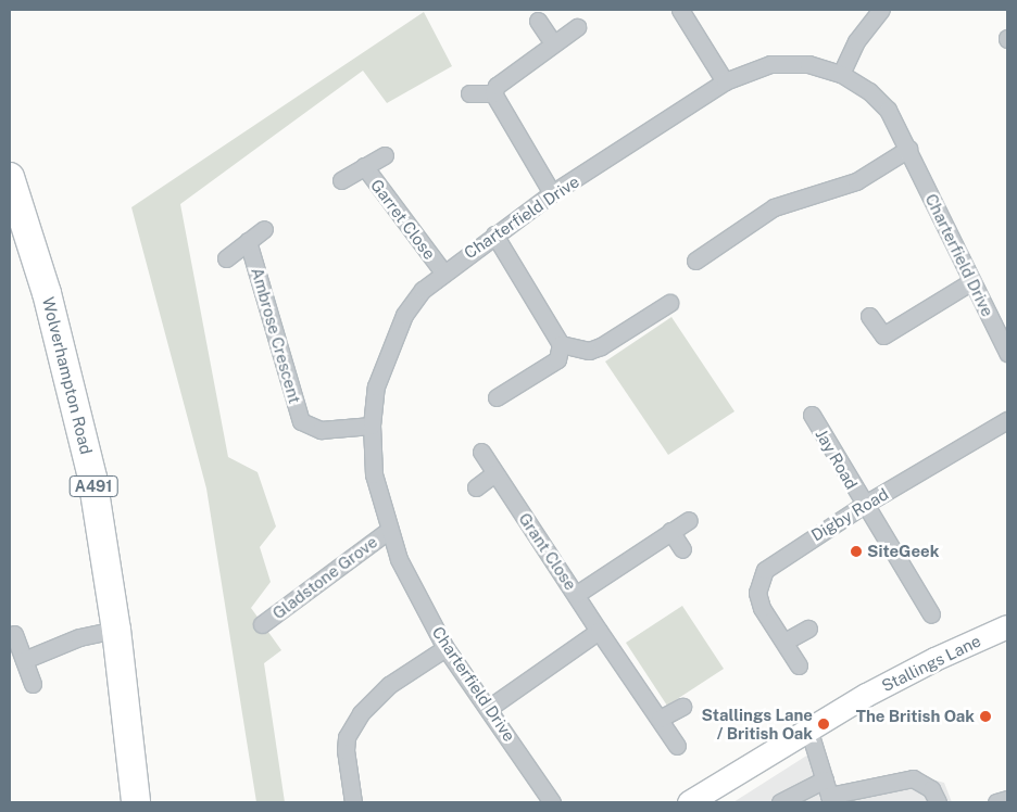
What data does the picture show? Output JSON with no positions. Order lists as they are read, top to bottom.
{
  "streets": {
    "highway": ["Wolverhampton Road", "A491"],
    "main road": ["Stallings Lane"],
    "street": [
      "Charterfield Drive",
      "Garret Close",
      "Ambrose Crescent",
      "Jay Road",
      "Digby Road",
      "Grant Close",
      "Gladstone Grove"
    ]
  },
  "crossings": [
    ["Charterfield Drive", "Garret Close"],
    ["Charterfield Drive", "Ambrose Crescent"],
    ["Charterfield Drive", "Gladstone Grove"],
    ["Jay Road", "Digby Road"]
  ],
  "places": ["SiteGeek", "The British Oak", "Stallings Lane / British Oak"]
}
